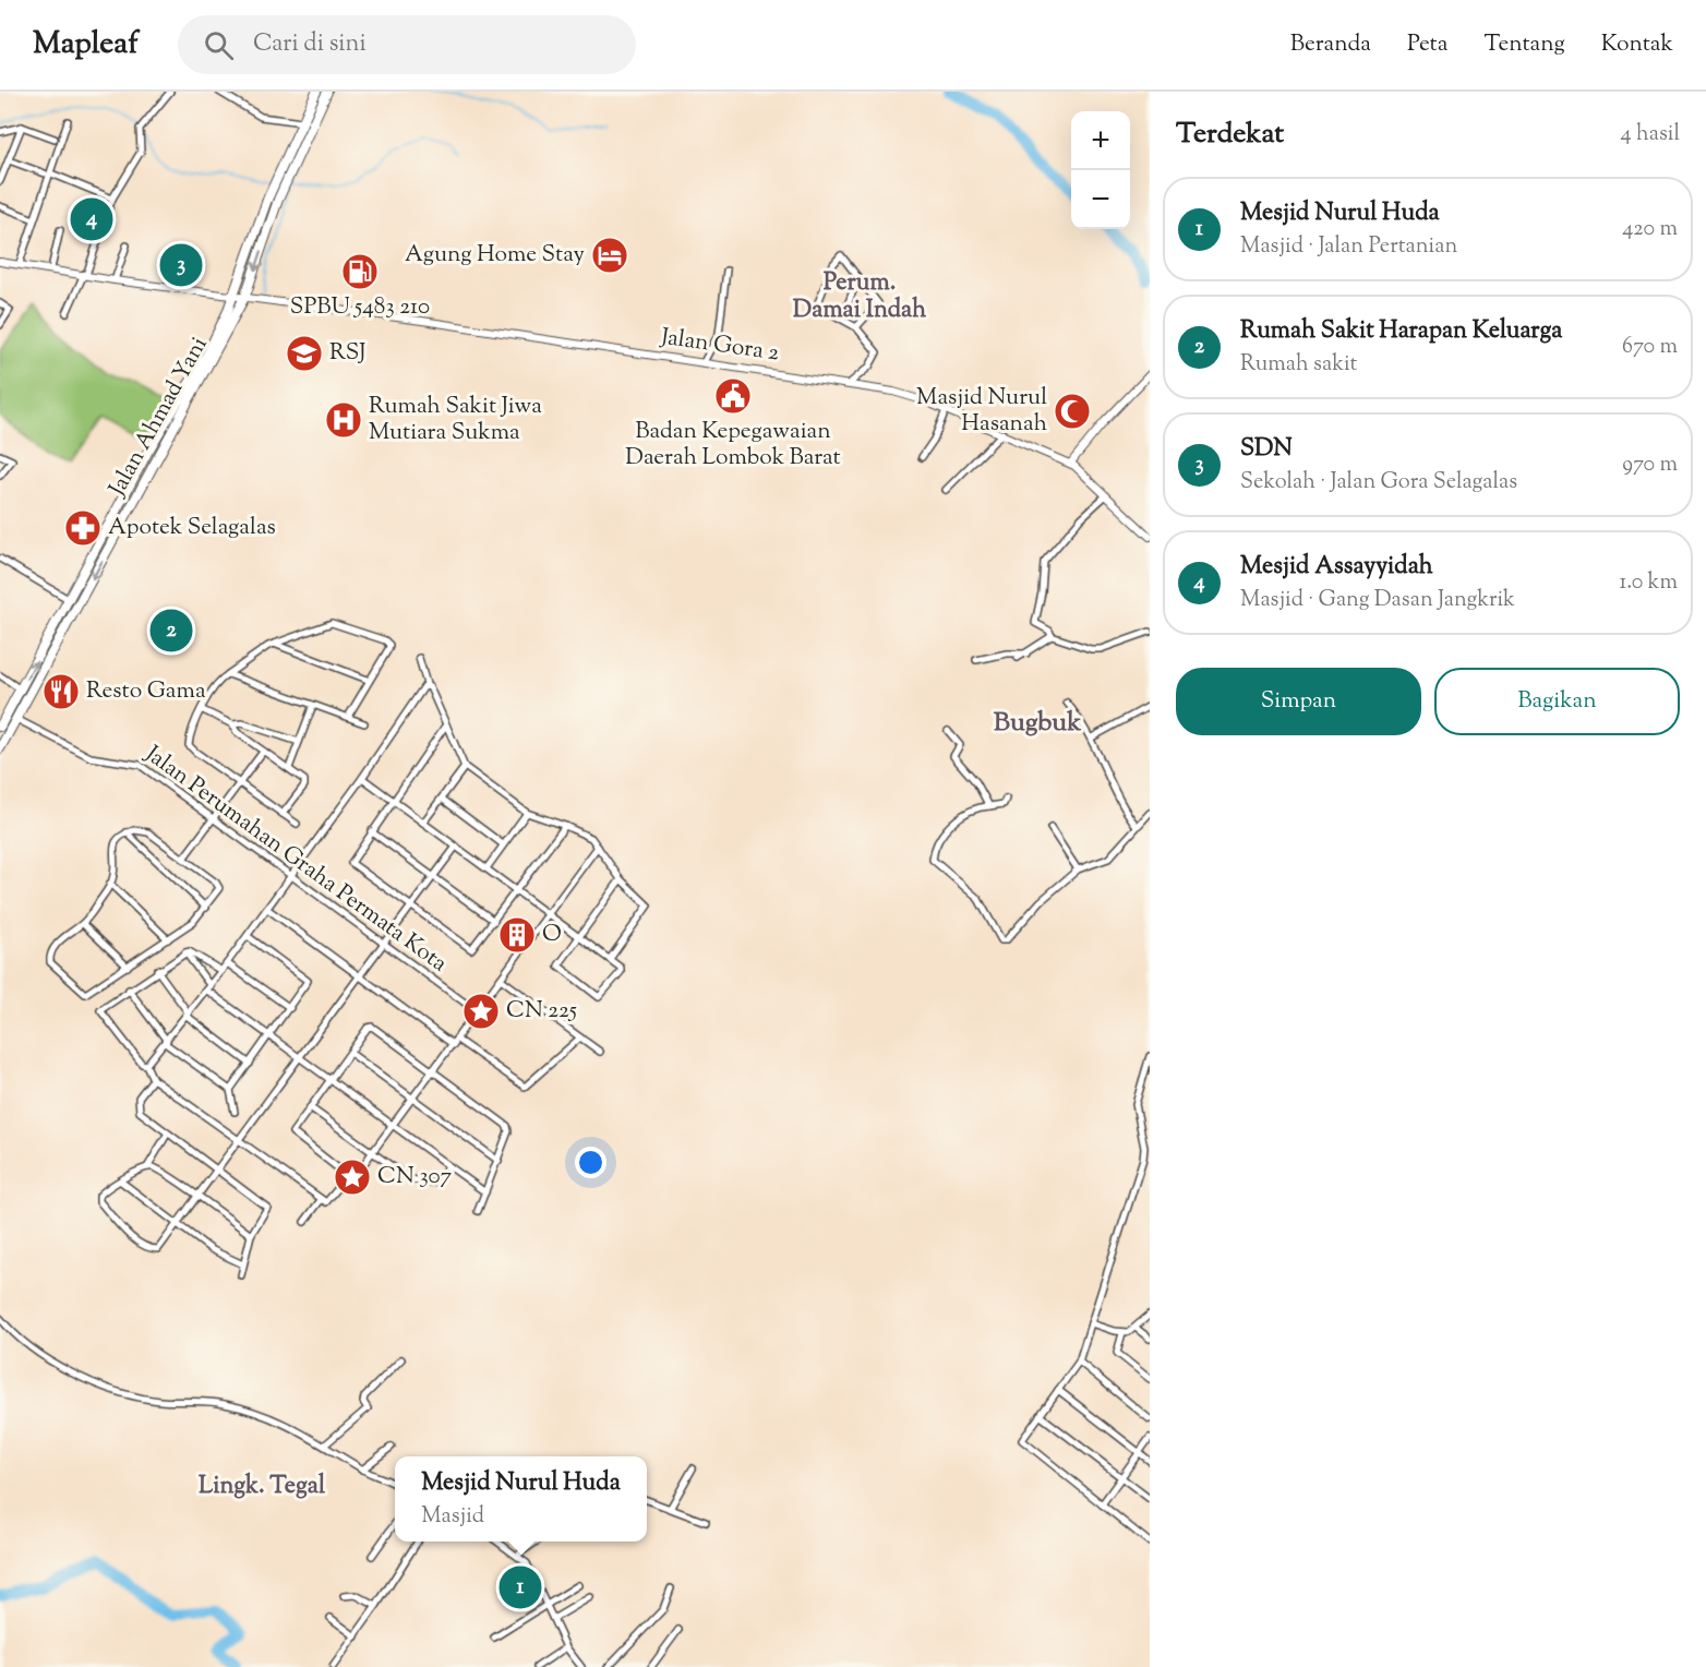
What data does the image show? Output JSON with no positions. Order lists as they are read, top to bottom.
{
  "streets": {
    "highway": ["Jalan Ahmad Yani"],
    "street": ["Jalan Gora 2", "Jalan Perumahan Graha Permata Kota"]
  },
  "crossings": [
    ["Jalan Gora 2", "Jalan Ahmad Yani"],
    ["Jalan Ahmad Yani", "Jalan Perumahan Graha Permata Kota"]
  ],
  "districts": ["Perum. Damai Indah", "Bugbuk", "Lingk. Tegal"],
  "places": {
    "hotel": ["Agung Home Stay"],
    "fuel station": ["SPBU 5483 210"],
    "school or university": ["RSJ"],
    "public building": ["Badan Kepegawaian Daerah Lombok Barat"],
    "mosque": ["Masjid Nurul Hasanah"],
    "hospital": ["Rumah Sakit Jiwa Mutiara Sukma"],
    "pharmacy": ["Apotek Selagalas"],
    "restaurant": ["Resto Gama"],
    "building": ["O"],
    "place": ["CN 225", "CN 307"]
  },
  "page": {
    "header": "Mapleaf",
    "search": "Cari di sini",
    "nav": [
      "Beranda",
      "Peta",
      "Tentang",
      "Kontak"
    ],
    "heading": ["Terdekat", "4 hasil"],
    "map_buttons": ["+", "−"],
    "list": [
      {
        "mark": "1",
        "name": "Mesjid Nurul Huda",
        "note": "Masjid · Jalan Pertanian",
        "value": "420 m"
      },
      {
        "mark": "2",
        "name": "Rumah Sakit Harapan Keluarga",
        "note": "Rumah sakit",
        "value": "670 m"
      },
      {
        "mark": "3",
        "name": "SDN",
        "note": "Sekolah · Jalan Gora Selagalas",
        "value": "970 m"
      },
      {
        "mark": "4",
        "name": "Mesjid Assayyidah",
        "note": "Masjid · Gang Dasan Jangkrik",
        "value": "1.0 km"
      }
    ],
    "pins": [
      "4",
      "3",
      "2",
      "1"
    ],
    "buttons": ["Simpan", "Bagikan"],
    "popup": ["Mesjid Nurul Huda", "Masjid"]
  }
}
